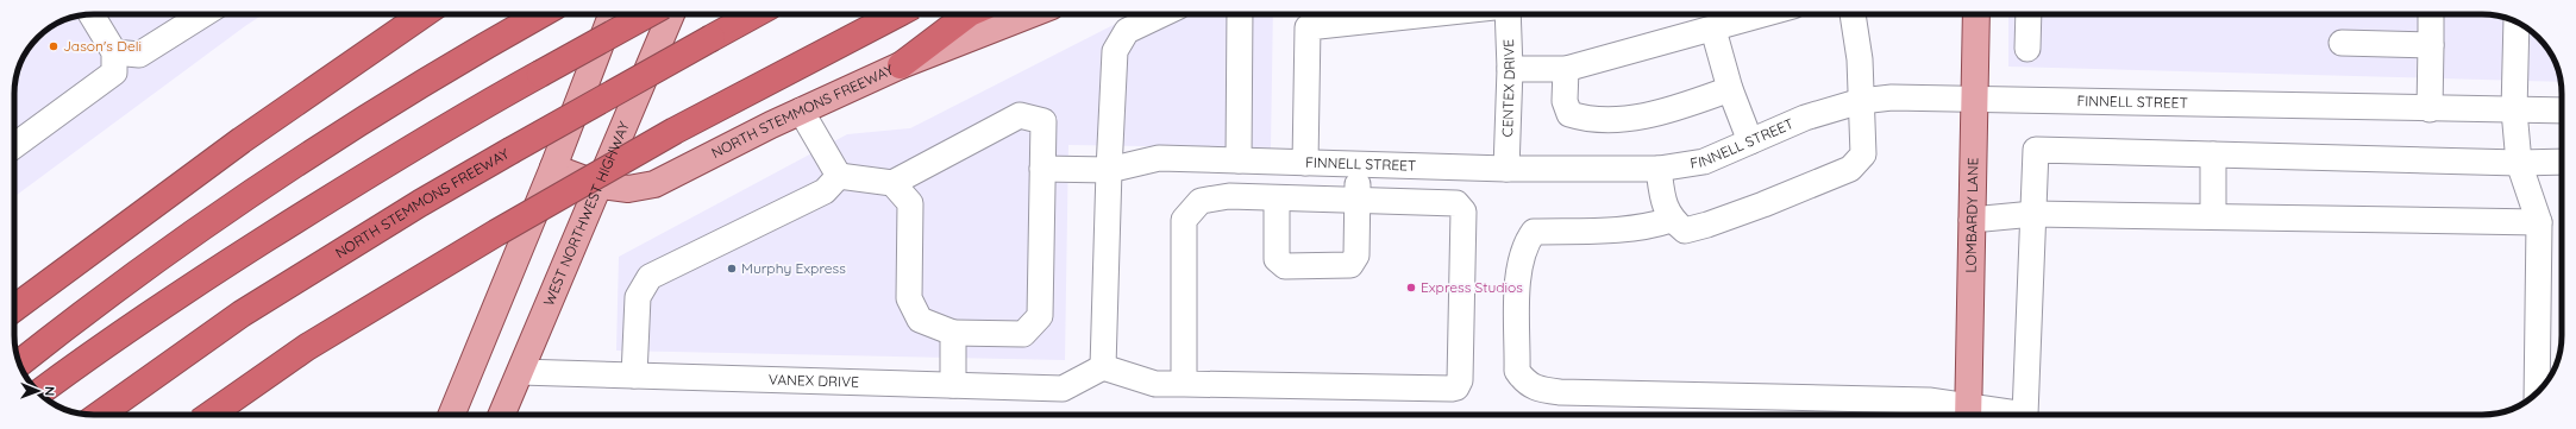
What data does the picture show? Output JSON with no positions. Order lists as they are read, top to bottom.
{
  "streets": {
    "highway": ["NORTH STEMMONS FREEWAY"],
    "main road": ["WEST NORTHWEST HIGHWAY", "LOMBARDY LANE"],
    "street": ["CENTEX DRIVE", "FINNELL STREET", "VANEX DRIVE"]
  },
  "crossings": [
    ["CENTEX DRIVE", "FINNELL STREET"],
    ["FINNELL STREET", "LOMBARDY LANE"],
    ["NORTH STEMMONS FREEWAY", "WEST NORTHWEST HIGHWAY"],
    ["WEST NORTHWEST HIGHWAY", "VANEX DRIVE"]
  ],
  "places": ["Jason's Deli", "Murphy Express", "Express Studios"],
  "north": "right"
}
